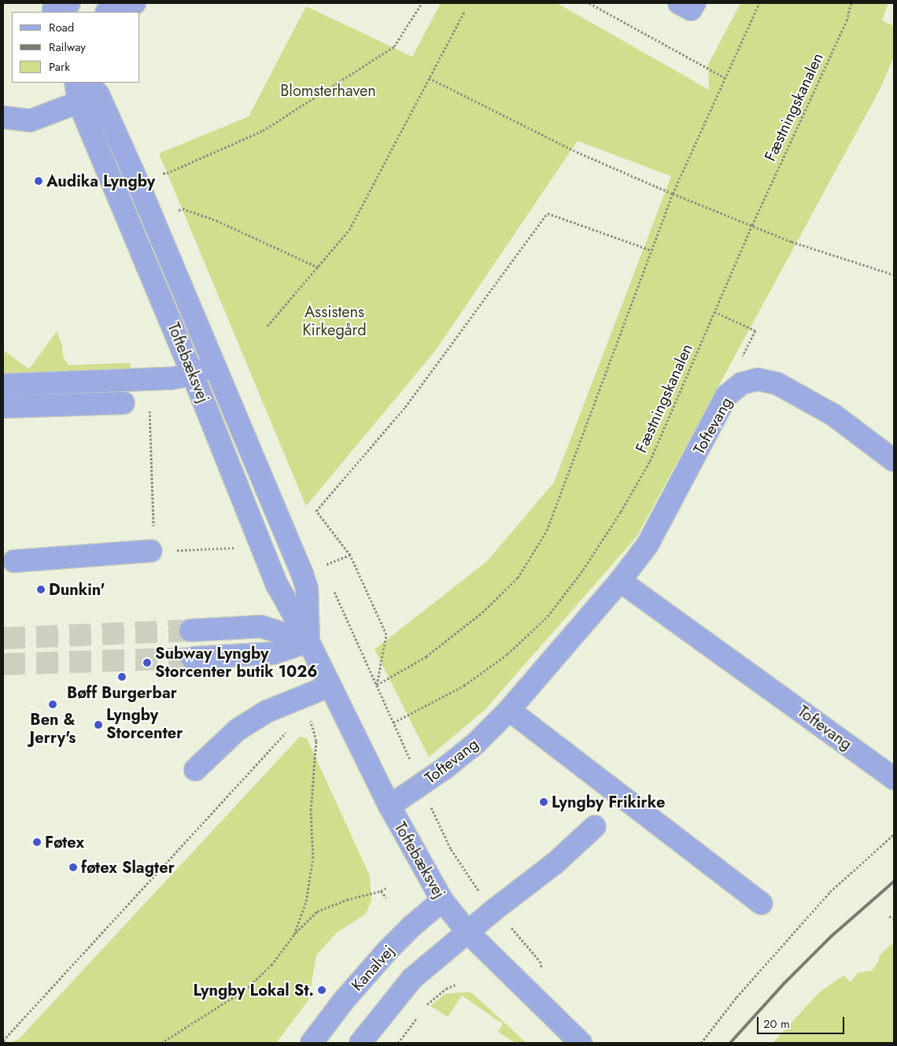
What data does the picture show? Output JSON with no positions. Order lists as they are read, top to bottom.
{
  "streets": {
    "street": ["Toftebæksvej", "Toftevang", "Kanalvej"],
    "path": ["Fæstningskanalen"]
  },
  "crossings": [
    ["Toftebæksvej", "Toftevang"],
    ["Toftebæksvej", "Kanalvej"]
  ],
  "parks": ["Blomsterhaven", "Assistens Kirkegård"],
  "places": [
    "Audika Lyngby",
    "Dunkin'",
    "Subway Lyngby Storcenter butik 1026",
    "Bøff Burgerbar",
    "Ben & Jerry's",
    "Lyngby Storcenter",
    "Lyngby Frikirke",
    "Føtex",
    "føtex Slagter",
    "Lyngby Lokal St."
  ],
  "legend": ["Road", "Railway", "Park"],
  "scale_bar": "20 m"
}
